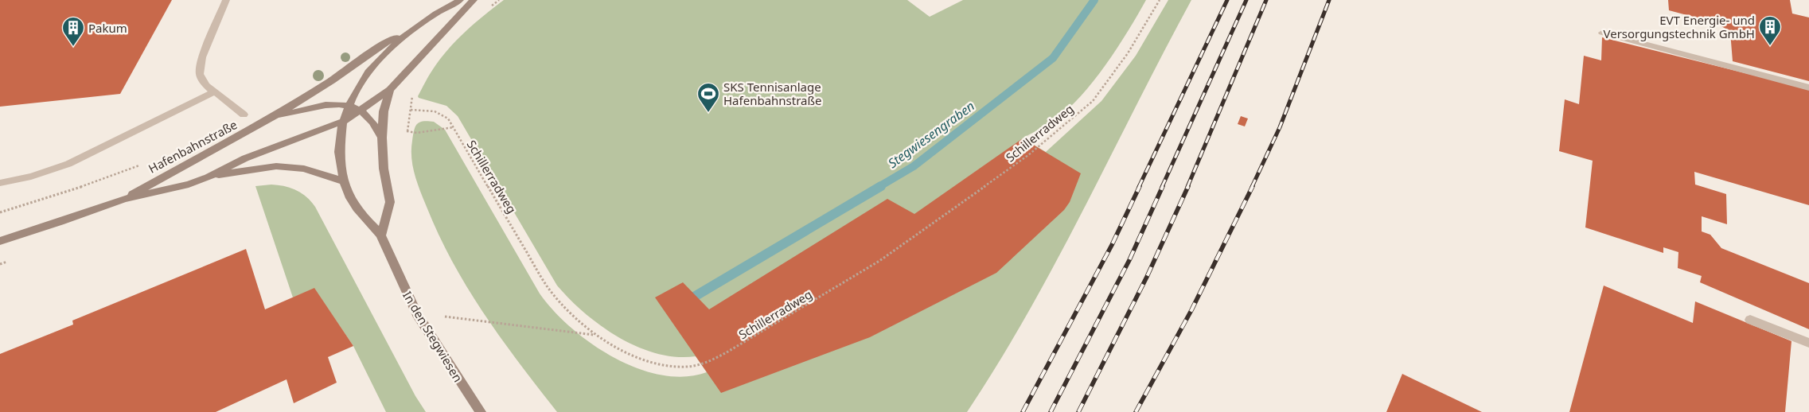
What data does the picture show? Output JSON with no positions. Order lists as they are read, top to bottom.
{
  "streets": {
    "main road": ["Hafenbahnstraße", "In den Stegwiesen"],
    "path": ["Schillerradweg"]
  },
  "crossings": [
    ["Hafenbahnstraße", "In den Stegwiesen"]
  ],
  "water": ["Stegwiesengraben"],
  "places": {
    "building": ["EVT Energie- und Versorgungstechnik GmbH", "Pakum"],
    "sports": ["SKS Tennisanlage Hafenbahnstraße"]
  }
}
